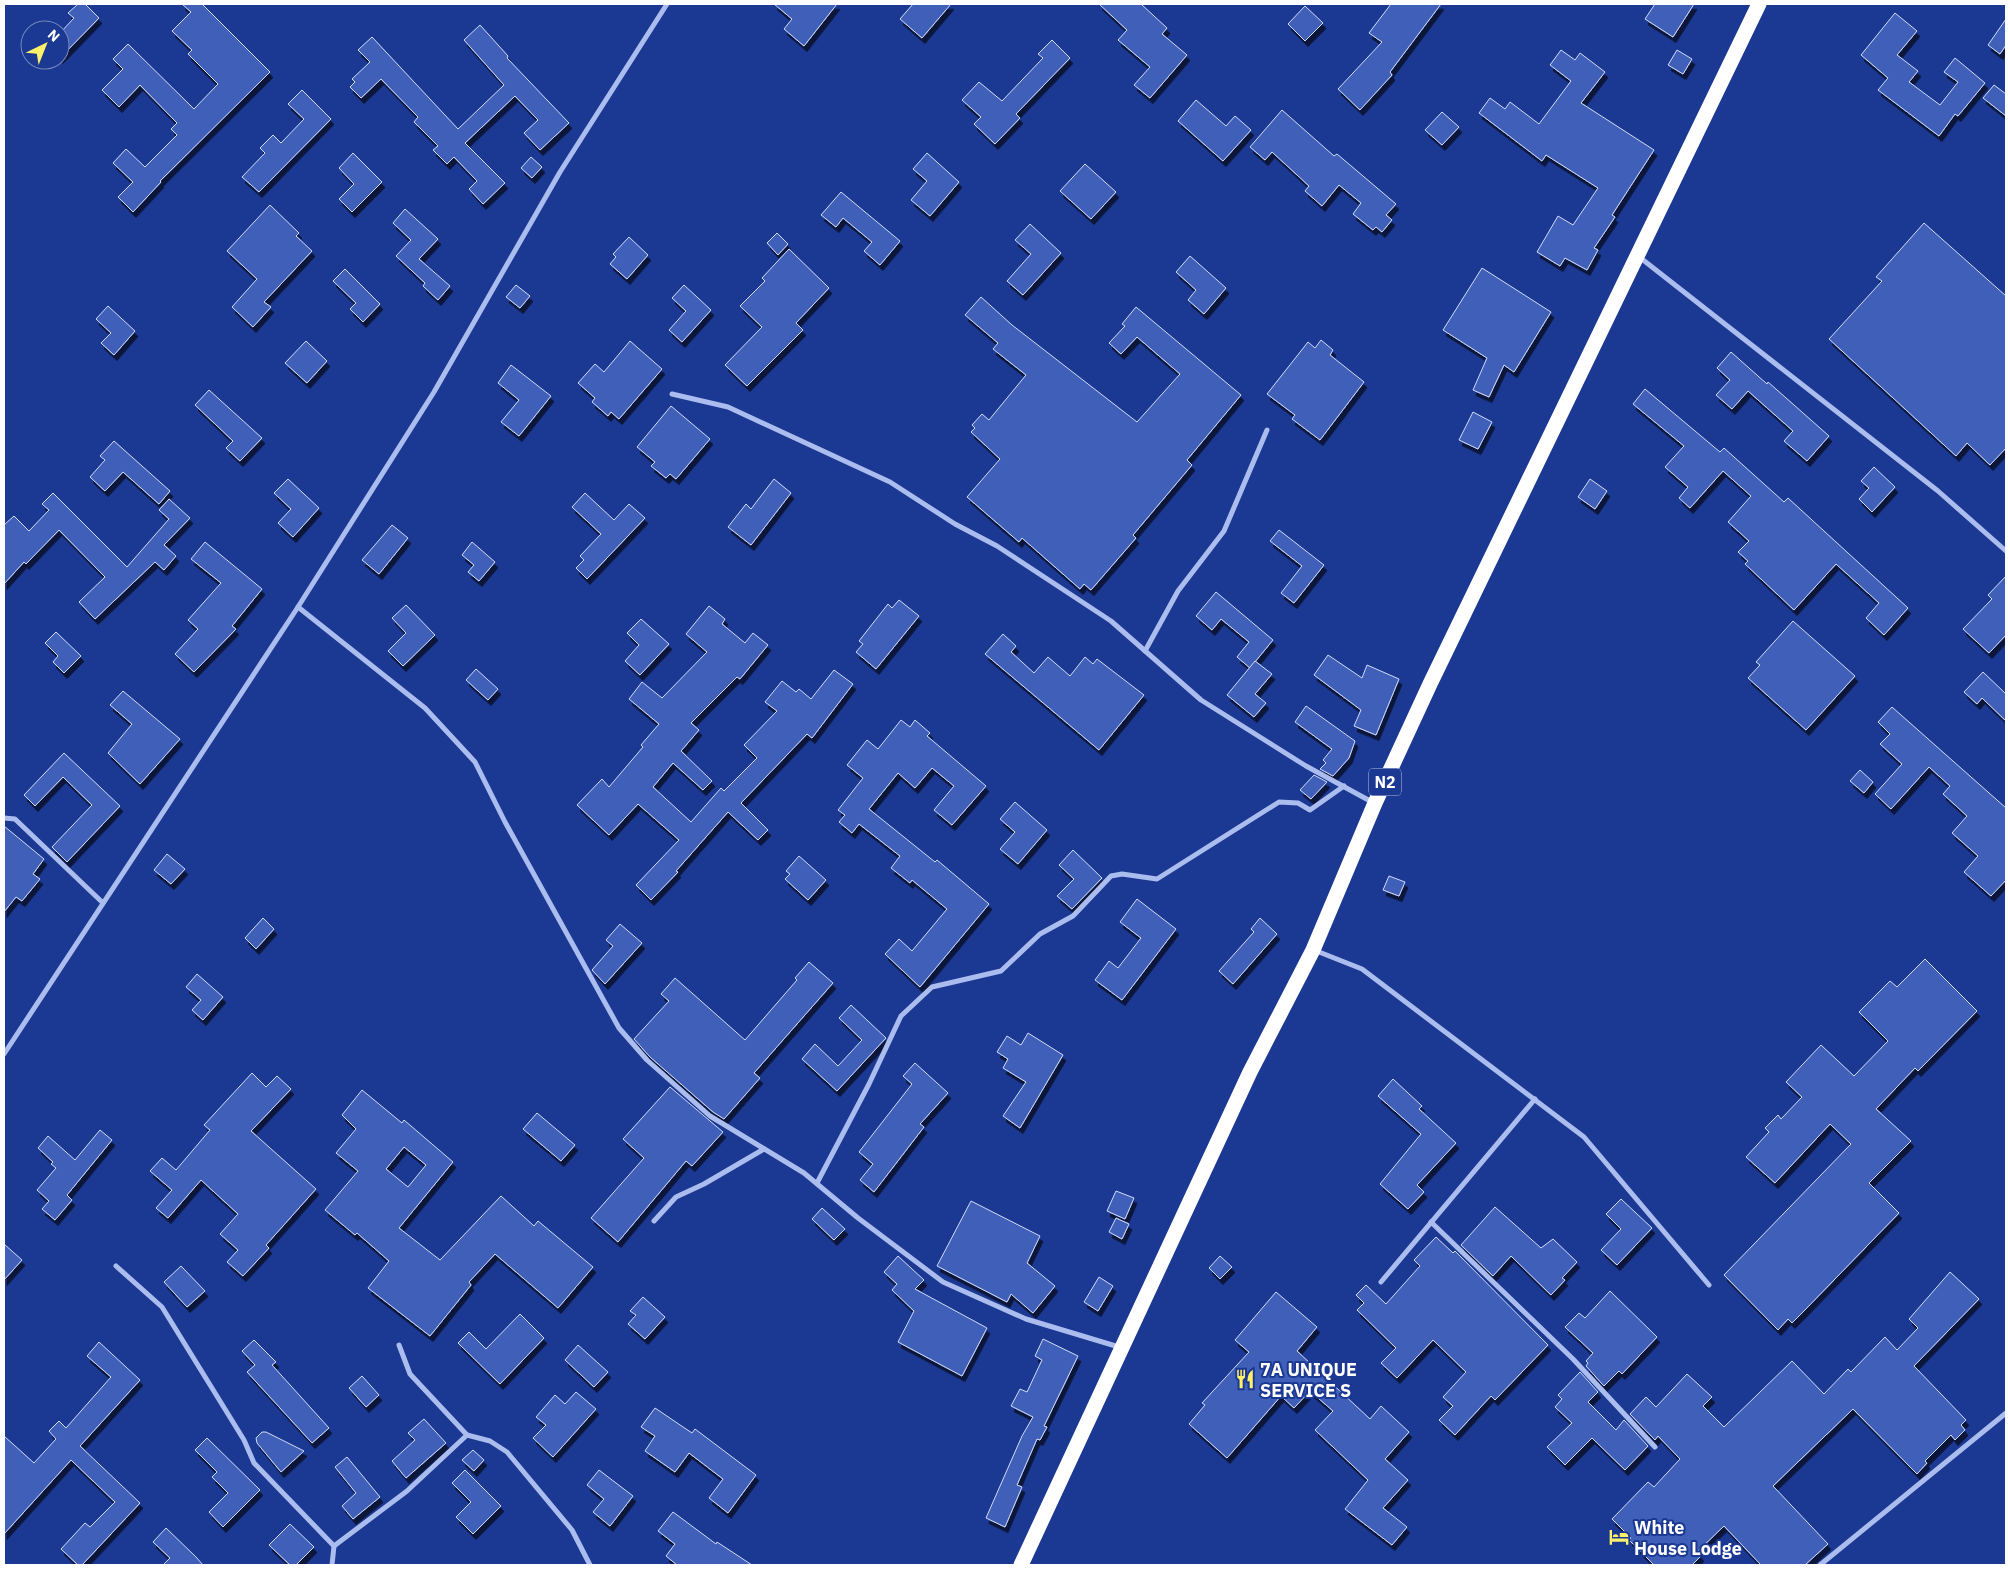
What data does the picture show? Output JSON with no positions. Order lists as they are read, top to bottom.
{
  "streets": {
    "highway": ["N2"]
  },
  "places": {
    "restaurant": ["7A UNIQUE SERVICE S"],
    "hotel": ["White House Lodge"]
  },
  "north": "top right"
}
